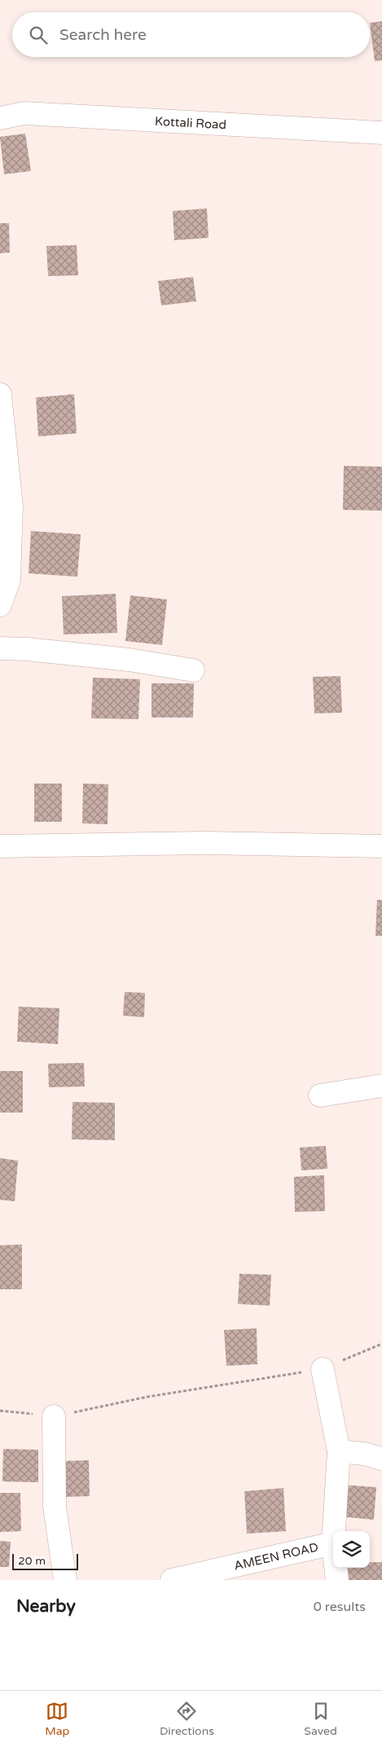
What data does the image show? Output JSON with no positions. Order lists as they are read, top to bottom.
{
  "streets": {
    "street": ["Kottali Road", "AMEEN ROAD"]
  },
  "scale_bar": "20 m",
  "page": {
    "search": "Search here",
    "scale": "20 m",
    "heading": ["Nearby", "0 results"],
    "nav": ["Map", "Directions", "Saved"]
  }
}
